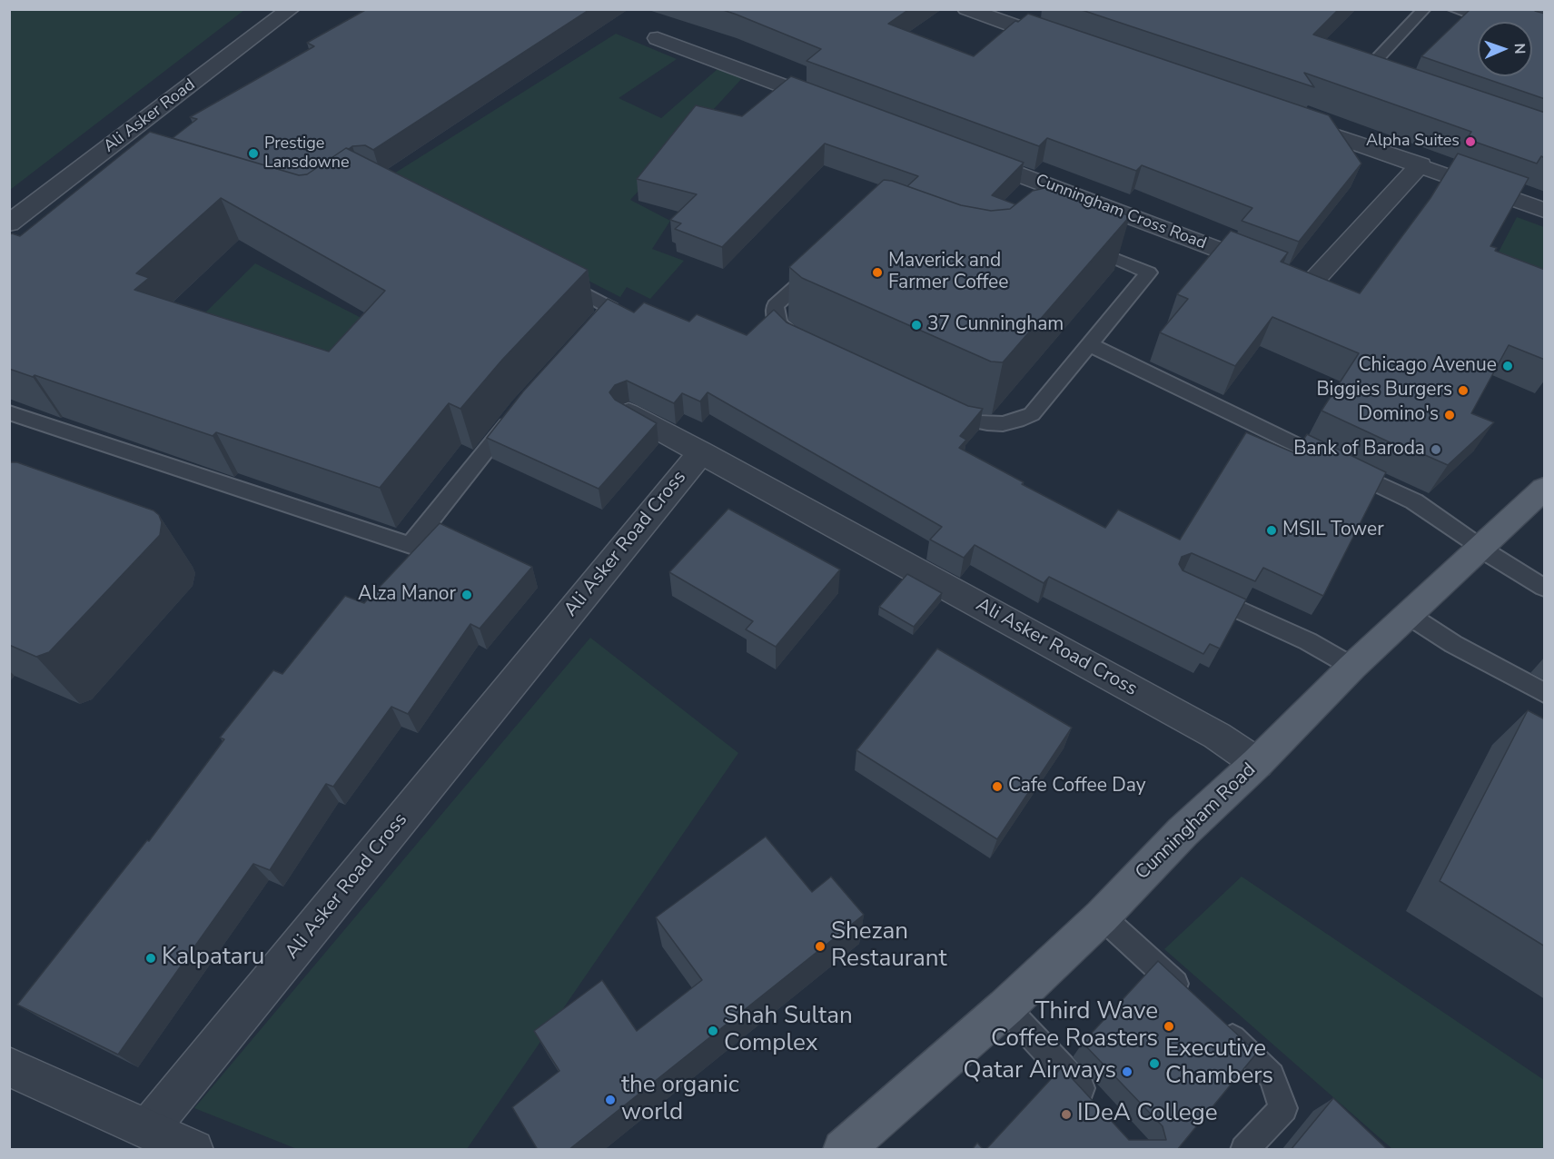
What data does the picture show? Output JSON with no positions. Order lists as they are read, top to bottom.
{
  "streets": {
    "main road": ["Cunningham Road"],
    "street": ["Ali Asker Road", "Cunningham Cross Road", "Ali Asker Road Cross"]
  },
  "crossings": [
    ["Ali Asker Road Cross", "Cunningham Road"]
  ],
  "places": [
    "Alpha Suites",
    "Prestige Lansdowne",
    "Maverick and Farmer Coffee",
    "37 Cunningham",
    "Chicago Avenue",
    "Biggies Burgers",
    "Domino's",
    "Bank of Baroda",
    "MSIL Tower",
    "Alza Manor",
    "Cafe Coffee Day",
    "Shezan Restaurant",
    "Kalpataru",
    "Third Wave Coffee Roasters",
    "Shah Sultan Complex",
    "Executive Chambers",
    "Qatar Airways",
    "the organic world",
    "IDeA College"
  ],
  "north": "right"
}
